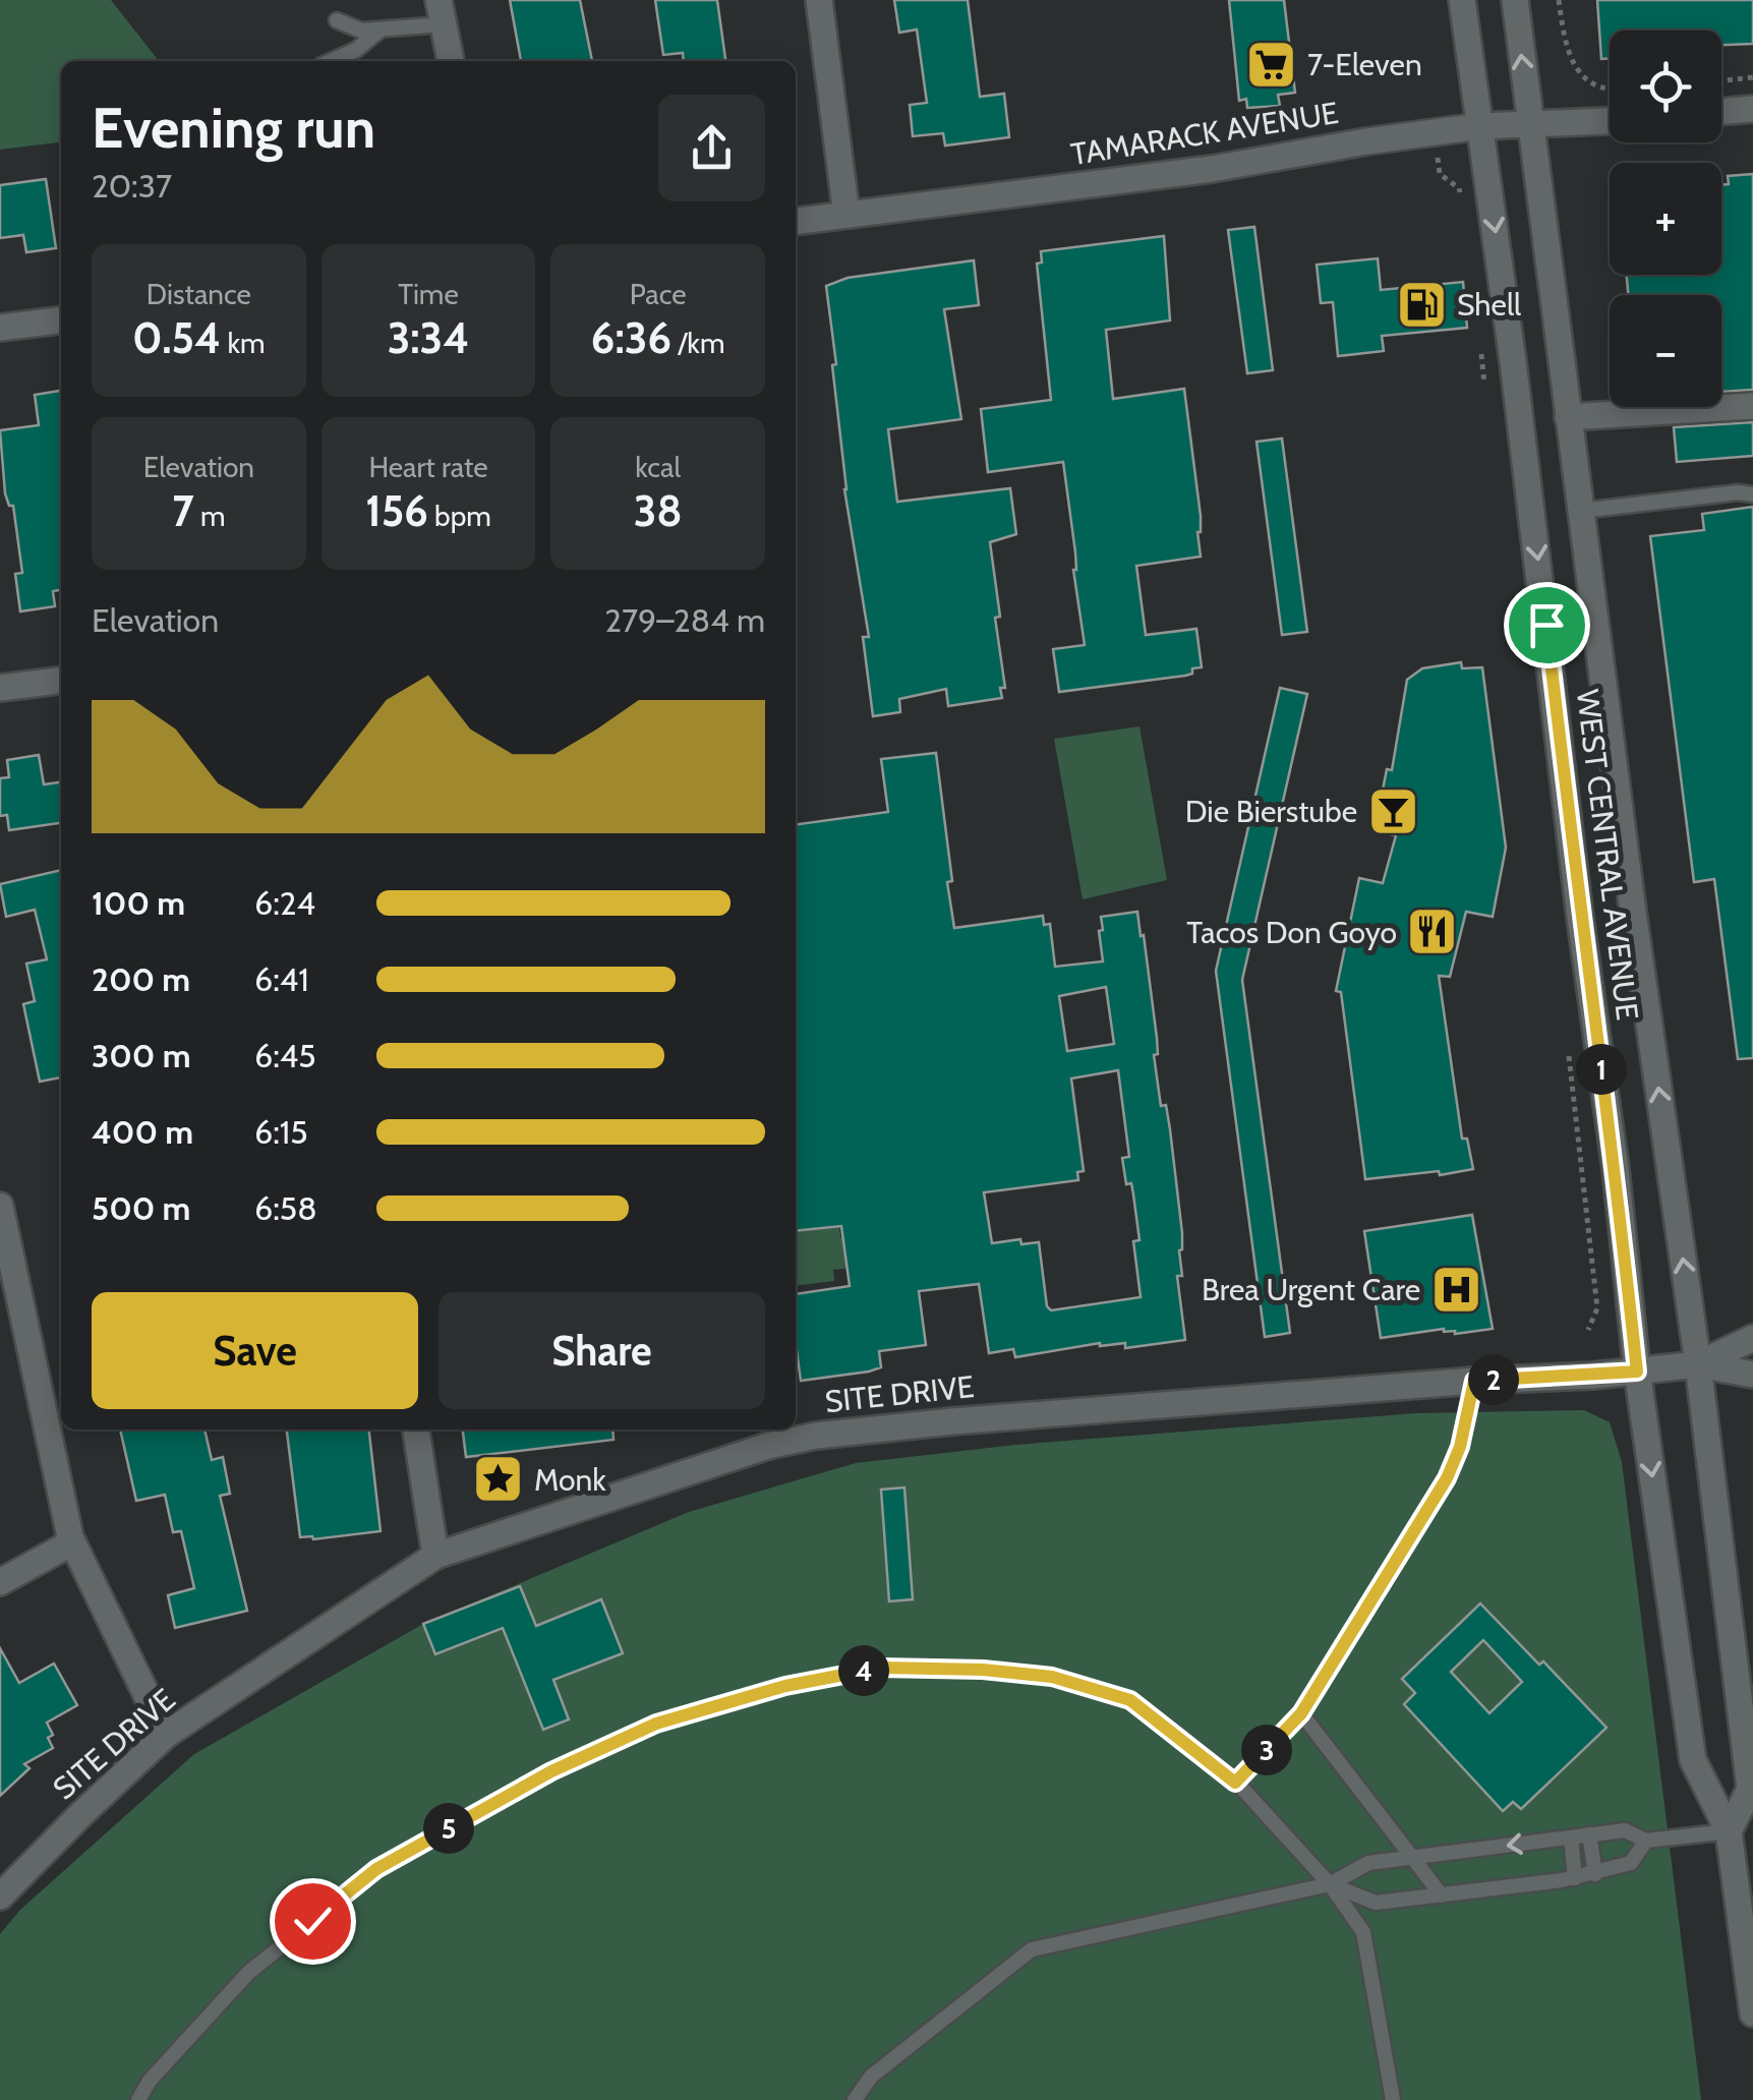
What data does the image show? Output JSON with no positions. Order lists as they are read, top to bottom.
{
  "streets": {
    "street": ["TAMARACK AVENUE", "WEST CENTRAL AVENUE", "SITE DRIVE"]
  },
  "crossings": [
    ["TAMARACK AVENUE", "WEST CENTRAL AVENUE"],
    ["WEST CENTRAL AVENUE", "SITE DRIVE"]
  ],
  "places": {
    "supermarket": ["7-Eleven"],
    "fuel station": ["Shell"],
    "bar": ["Die Bierstube"],
    "restaurant": ["Tacos Don Goyo"],
    "hospital": ["Brea Urgent Care"],
    "place": ["Monk"]
  },
  "page": {
    "map_buttons": ["+", "−"],
    "heading": ["Evening run", "20:37"],
    "stats": [
      ["Distance", "0.54 km"],
      ["Time", "3:34"],
      ["Pace", "6:36 /km"],
      ["Elevation", "7 m"],
      ["Heart rate", "156 bpm"],
      ["kcal", "38"]
    ],
    "chart": ["Elevation", "279–284 m"],
    "list": [
      {
        "name": "100 m",
        "note": "6:24"
      },
      {
        "name": "200 m",
        "note": "6:41"
      },
      {
        "name": "300 m",
        "note": "6:45"
      },
      {
        "name": "400 m",
        "note": "6:15"
      },
      {
        "name": "500 m",
        "note": "6:58"
      }
    ],
    "pins": [
      "1",
      "2",
      "4",
      "3",
      "5"
    ],
    "buttons": ["Save", "Share"]
  }
}
